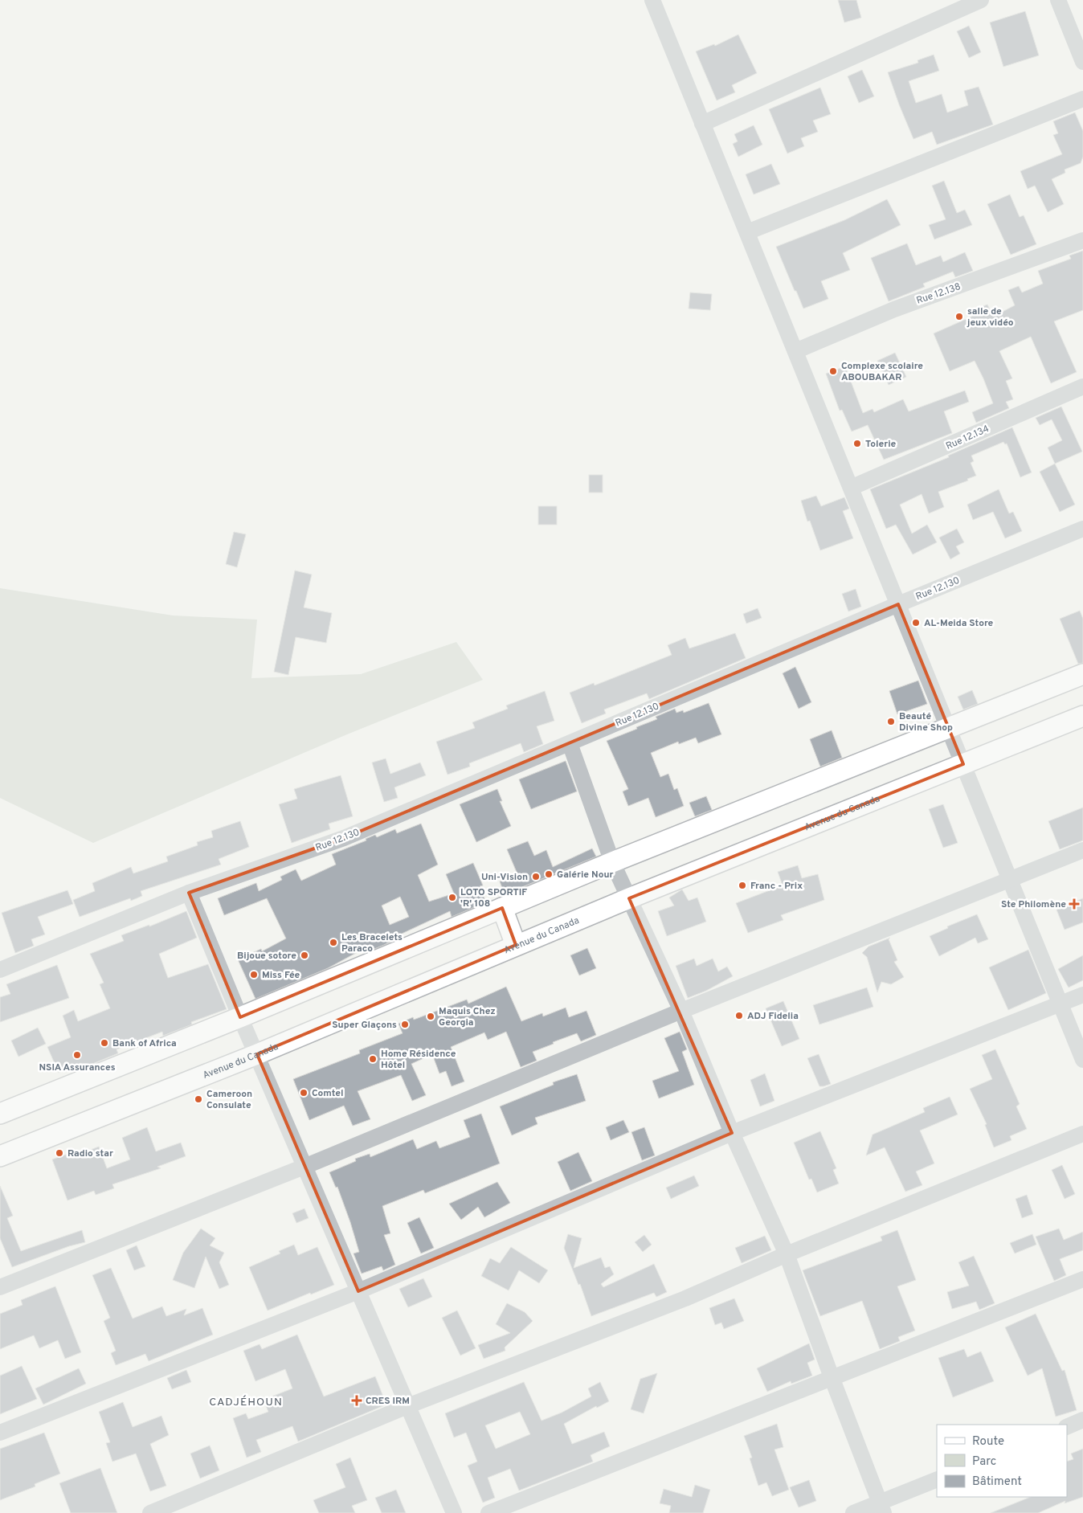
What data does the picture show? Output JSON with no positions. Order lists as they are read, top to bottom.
{
  "streets": {
    "main road": ["Avenue du Canada"],
    "street": ["Rue 12.138", "Rue 12.134", "Rue 12.130"]
  },
  "districts": ["CADJÉHOUN"],
  "places": {
    "other": [
      "salle de jeux vidéo",
      "Complexe scolaire ABOUBAKAR",
      "Tolerie",
      "AL-Meida Store",
      "Beauté Divine Shop",
      "Galérie Nour",
      "Uni-Vision",
      "Franc - Prix",
      "LOTO SPORTIF 'R' 108",
      "Les Bracelets Paraco",
      "Bijoue sotore",
      "Miss Fée",
      "ADJ Fidelia",
      "Maquis Chez Georgia",
      "Super Glaçons",
      "Bank of Africa",
      "NSIA Assurances",
      "Home Résidence Hôtel",
      "Comtel",
      "Cameroon Consulate",
      "Radio star"
    ],
    "health": ["Ste Philomène", "CRES IRM"]
  },
  "legend": ["Route", "Parc", "Bâtiment"]
}
